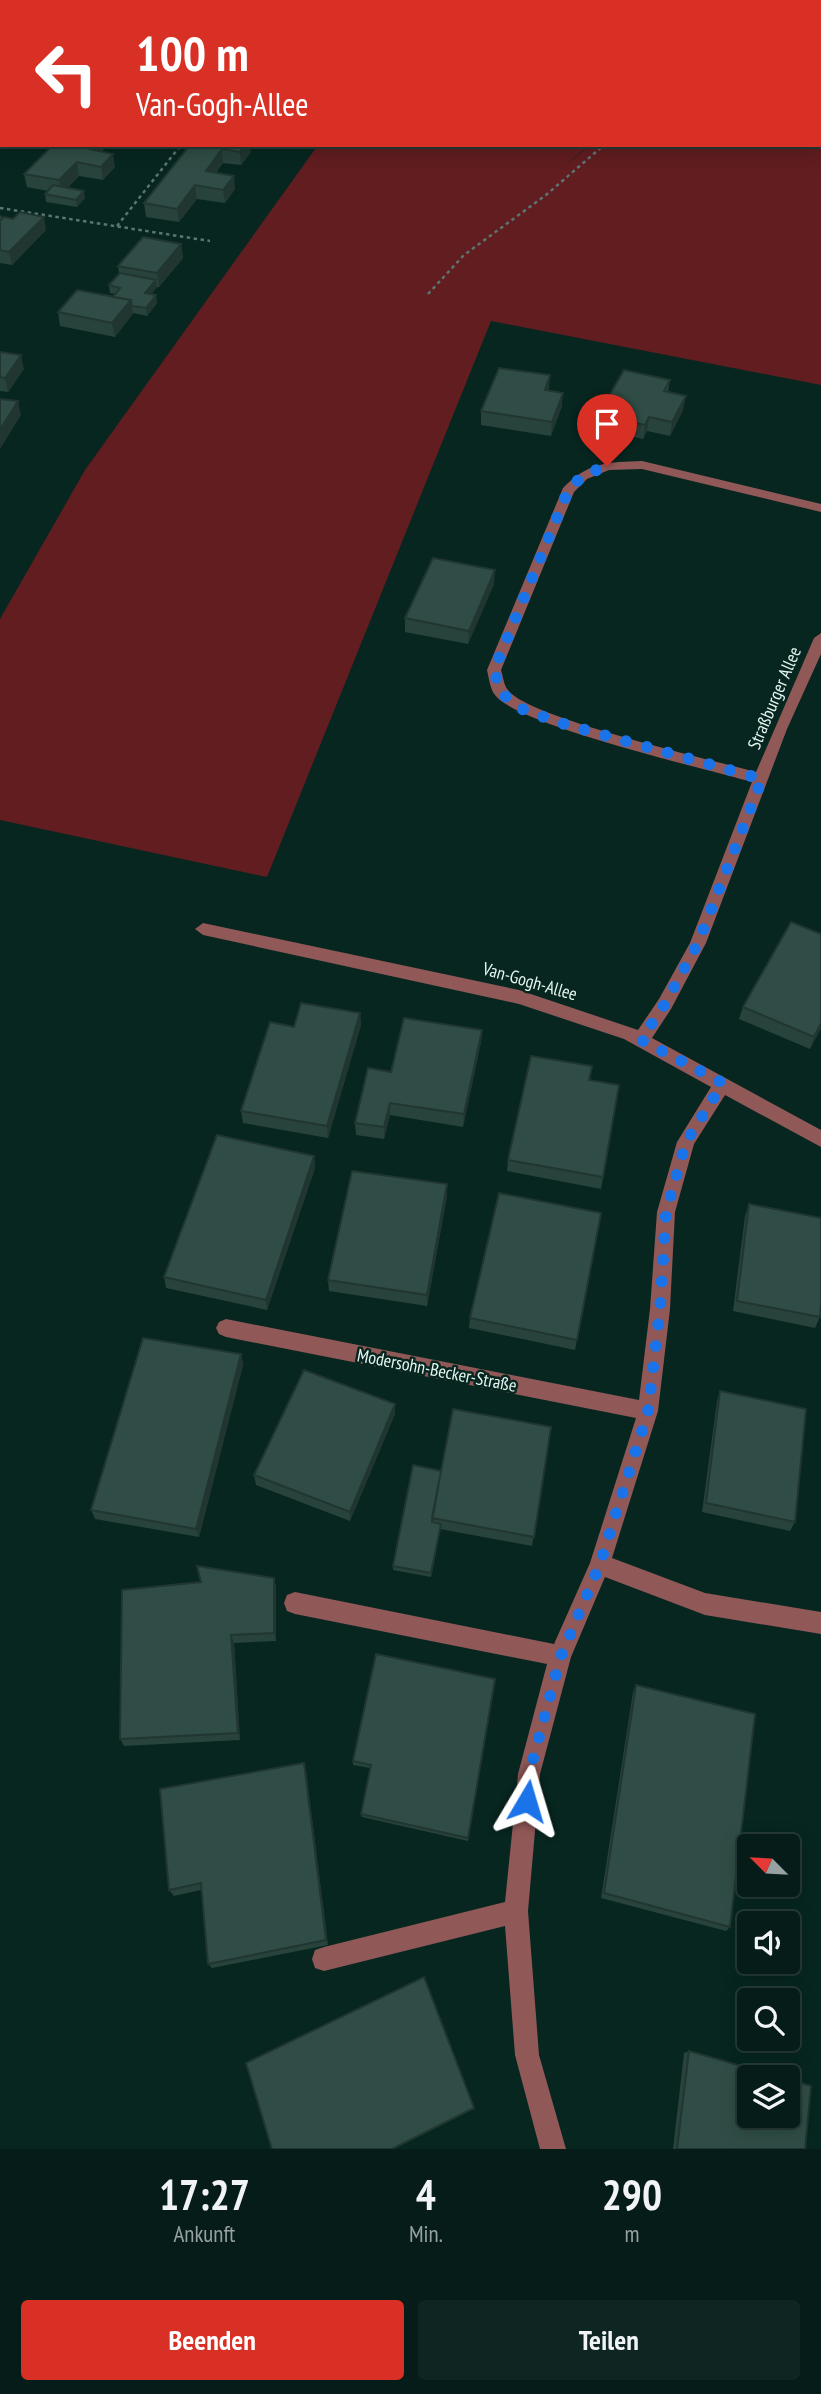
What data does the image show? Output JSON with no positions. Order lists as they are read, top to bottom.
{
  "streets": {
    "street": ["Straßburger Allee", "Van-Gogh-Allee", "Modersohn-Becker-Straße"]
  },
  "crossings": [
    ["Straßburger Allee", "Van-Gogh-Allee"]
  ],
  "north": "top left",
  "page": {
    "turn": ["100 m", "Van-Gogh-Allee"],
    "eta": [
      "17:27",
      "Ankunft",
      "4",
      "Min.",
      "290",
      "m"
    ],
    "buttons": ["Beenden", "Teilen"]
  }
}
